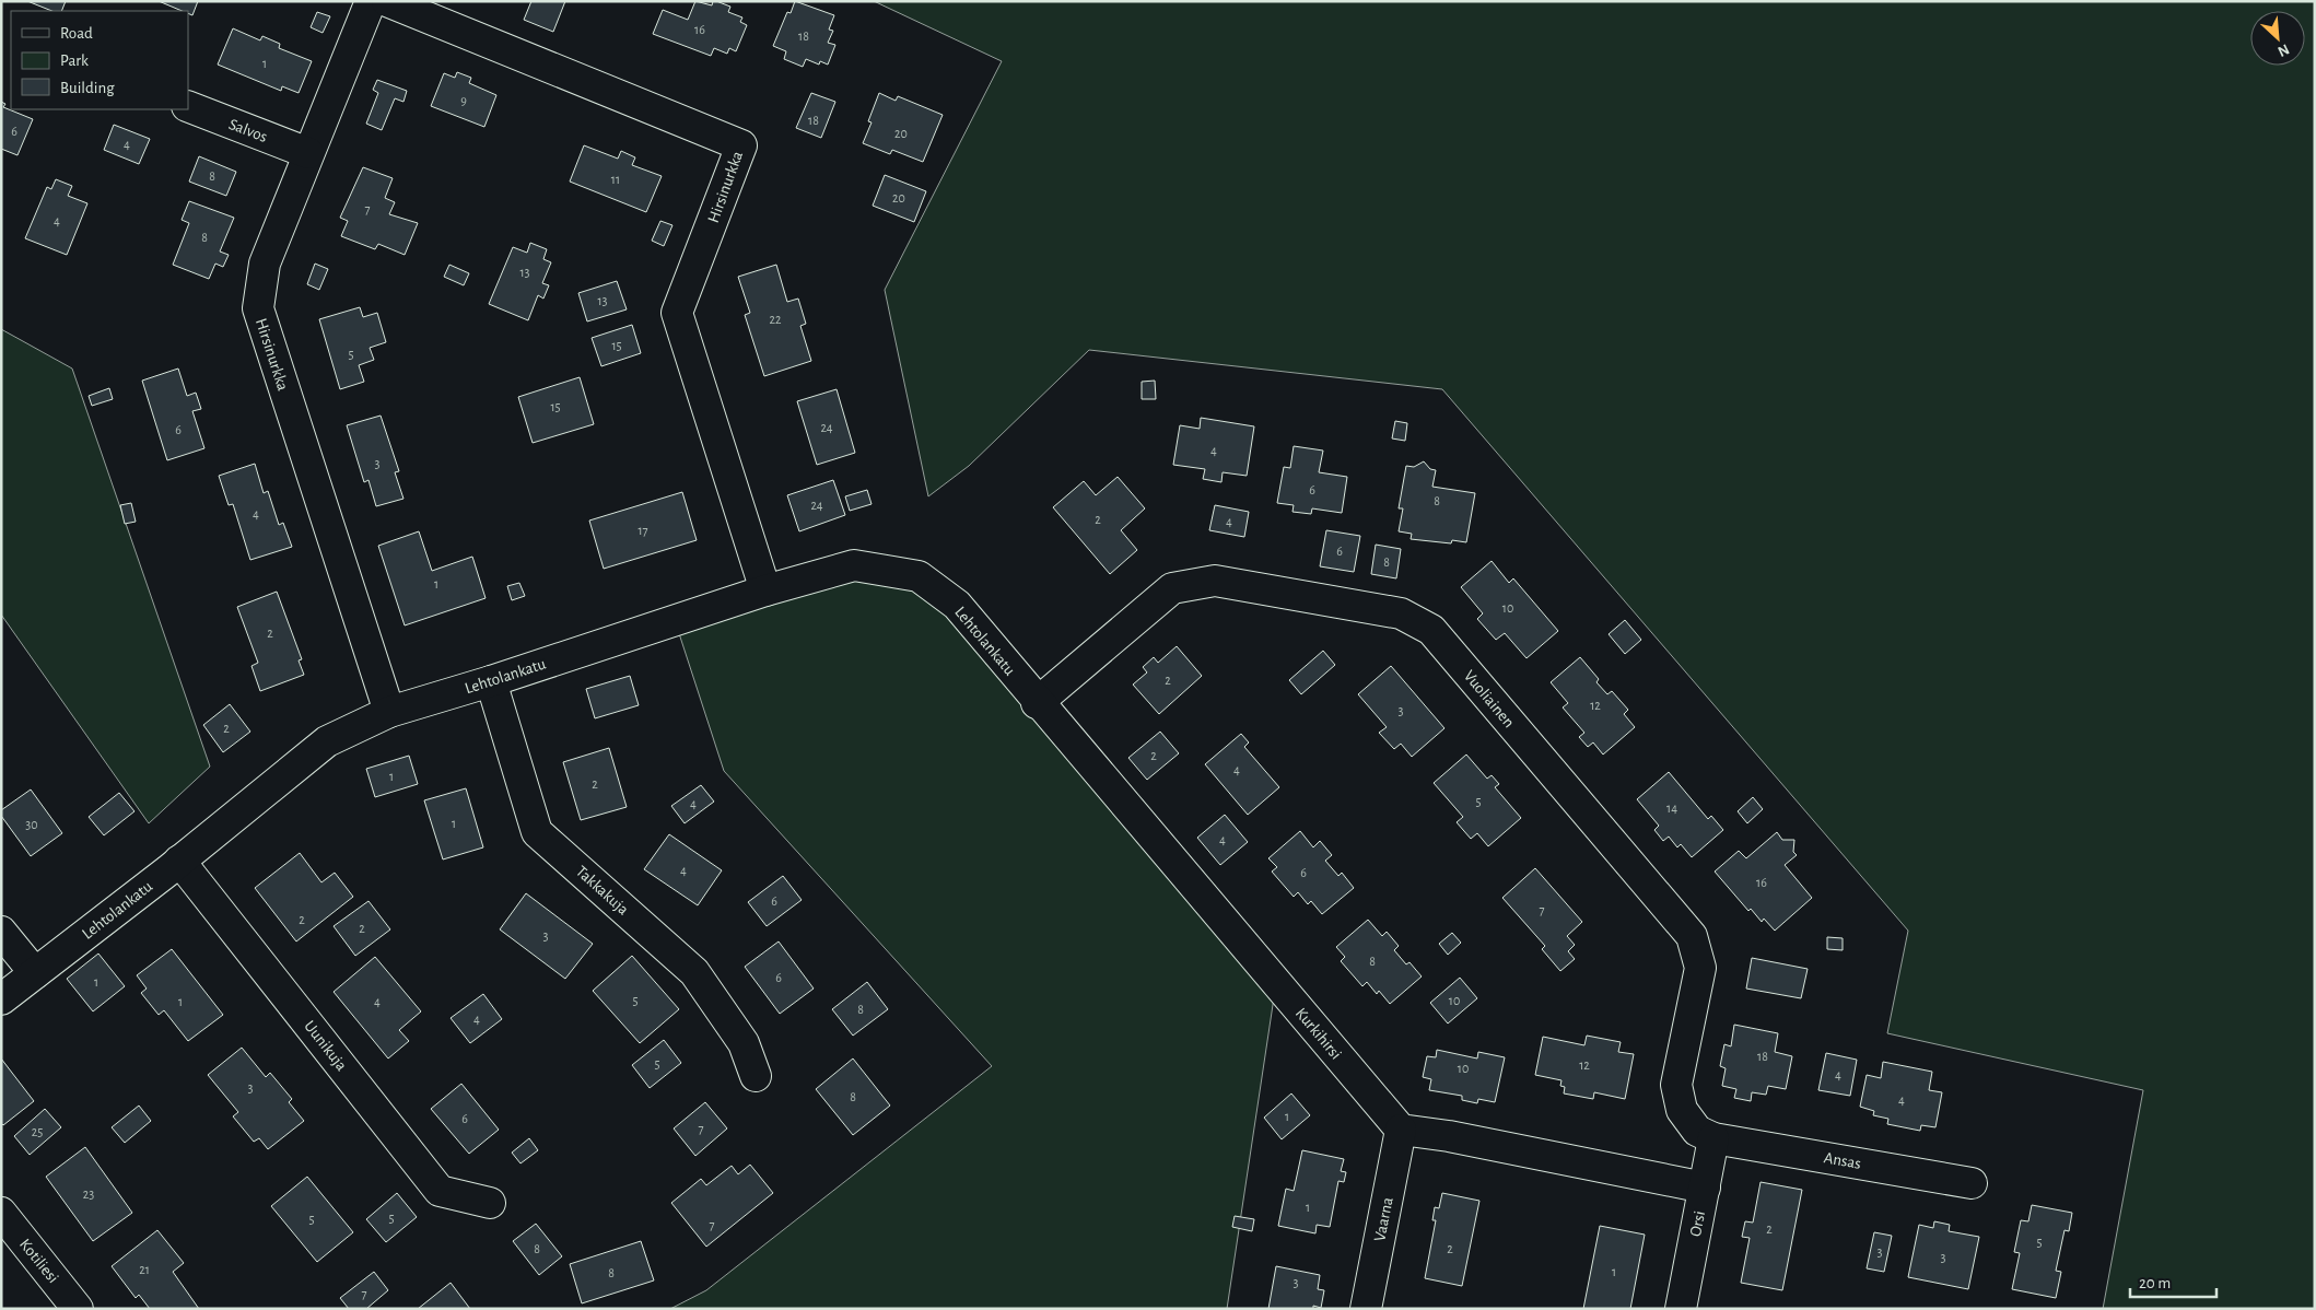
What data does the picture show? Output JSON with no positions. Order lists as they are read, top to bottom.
{
  "streets": {
    "street": [
      "Salvos",
      "Hirsinurkka",
      "Lehtolankatu",
      "Vuoliainen",
      "Takkakuja",
      "Kurkihirsi",
      "Uunikuja",
      "Ansas",
      "Vaarna",
      "Orsi",
      "Kotiliesi"
    ]
  },
  "crossings": [
    ["Salvos", "Hirsinurkka"],
    ["Hirsinurkka", "Lehtolankatu"],
    ["Lehtolankatu", "Vuoliainen"],
    ["Lehtolankatu", "Takkakuja"],
    ["Lehtolankatu", "Kurkihirsi"],
    ["Lehtolankatu", "Uunikuja"],
    ["Vuoliainen", "Kurkihirsi"],
    ["Vuoliainen", "Ansas"],
    ["Vuoliainen", "Orsi"],
    ["Kurkihirsi", "Vaarna"],
    ["Ansas", "Orsi"]
  ],
  "house_numbers": [
    "16",
    "18",
    "1",
    "9",
    "18",
    "6",
    "20",
    "4",
    "8",
    "11",
    "20",
    "7",
    "4",
    "8",
    "13",
    "13",
    "22",
    "15",
    "5",
    "15",
    "24",
    "6",
    "4",
    "3",
    "6",
    "8",
    "24",
    "4",
    "2",
    "4",
    "17",
    "6",
    "8",
    "1",
    "10",
    "2",
    "2",
    "12",
    "3",
    "2",
    "2",
    "4",
    "1",
    "2",
    "5",
    "4",
    "14",
    "1",
    "30",
    "4",
    "4",
    "6",
    "16",
    "6",
    "7",
    "2",
    "2",
    "3",
    "8",
    "6",
    "1",
    "5",
    "10",
    "1",
    "4",
    "8",
    "4",
    "18",
    "5",
    "12",
    "10",
    "4",
    "3",
    "8",
    "4",
    "1",
    "6",
    "7",
    "25",
    "23",
    "1",
    "5",
    "5",
    "7",
    "2",
    "5",
    "8",
    "2",
    "3",
    "3",
    "21",
    "1",
    "8",
    "3",
    "7"
  ],
  "legend": ["Road", "Park", "Building"],
  "scale_bar": "20 m",
  "north": "bottom right"
}
